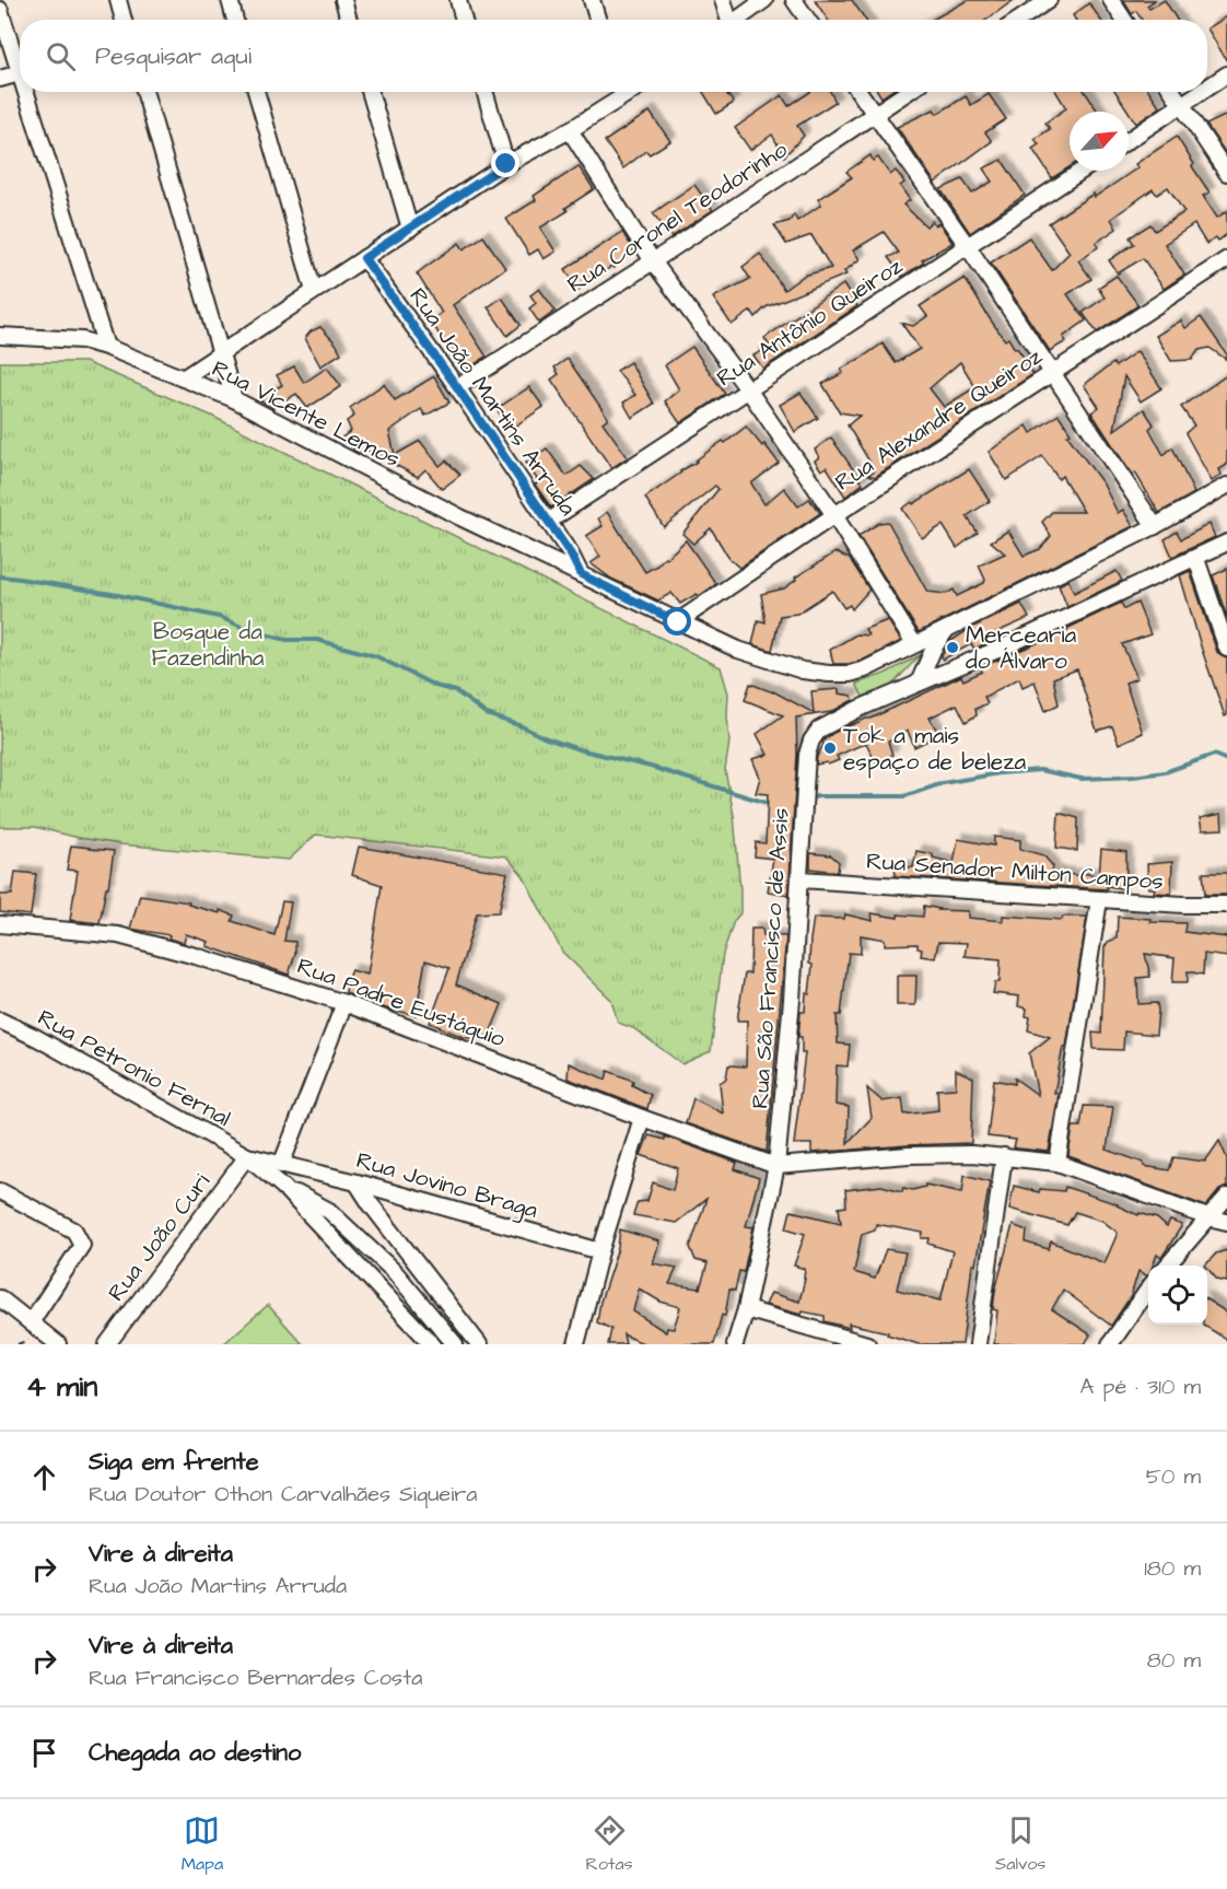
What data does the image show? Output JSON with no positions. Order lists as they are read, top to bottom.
{
  "streets": {
    "street": [
      "Rua Coronel Teodorinho",
      "Rua Antônio Queiroz",
      "Rua João Martins Arruda",
      "Rua Vicente Lemos",
      "Rua Alexandre Queiroz",
      "Rua Senador Milton Campos",
      "Rua São Francisco de Assis",
      "Rua Padre Eustáquio",
      "Rua Petronio Fernal",
      "Rua Jovino Braga",
      "Rua João Curi"
    ]
  },
  "crossings": [
    ["Rua Coronel Teodorinho", "Rua João Martins Arruda"],
    ["Rua Antônio Queiroz", "Rua João Martins Arruda"],
    ["Rua João Martins Arruda", "Rua Vicente Lemos"],
    ["Rua Vicente Lemos", "Rua Alexandre Queiroz"],
    ["Rua Senador Milton Campos", "Rua São Francisco de Assis"],
    ["Rua São Francisco de Assis", "Rua Padre Eustáquio"],
    ["Rua Petronio Fernal", "Rua Jovino Braga"],
    ["Rua Petronio Fernal", "Rua João Curi"]
  ],
  "parks": ["Bosque da Fazendinha"],
  "places": ["Mercearia do Álvaro", "Tok a mais espaço de beleza"],
  "north": "top right",
  "page": {
    "search": "Pesquisar aqui",
    "heading": ["4 min", "A pé · 310 m"],
    "list": [
      ["Siga em frente", "Rua Doutor Othon Carvalhães Siqueira", "50 m"],
      ["Vire à direita", "Rua João Martins Arruda", "180 m"],
      ["Vire à direita", "Rua Francisco Bernardes Costa", "80 m"],
      "Chegada ao destino"
    ],
    "nav": ["Mapa", "Rotas", "Salvos"]
  }
}
